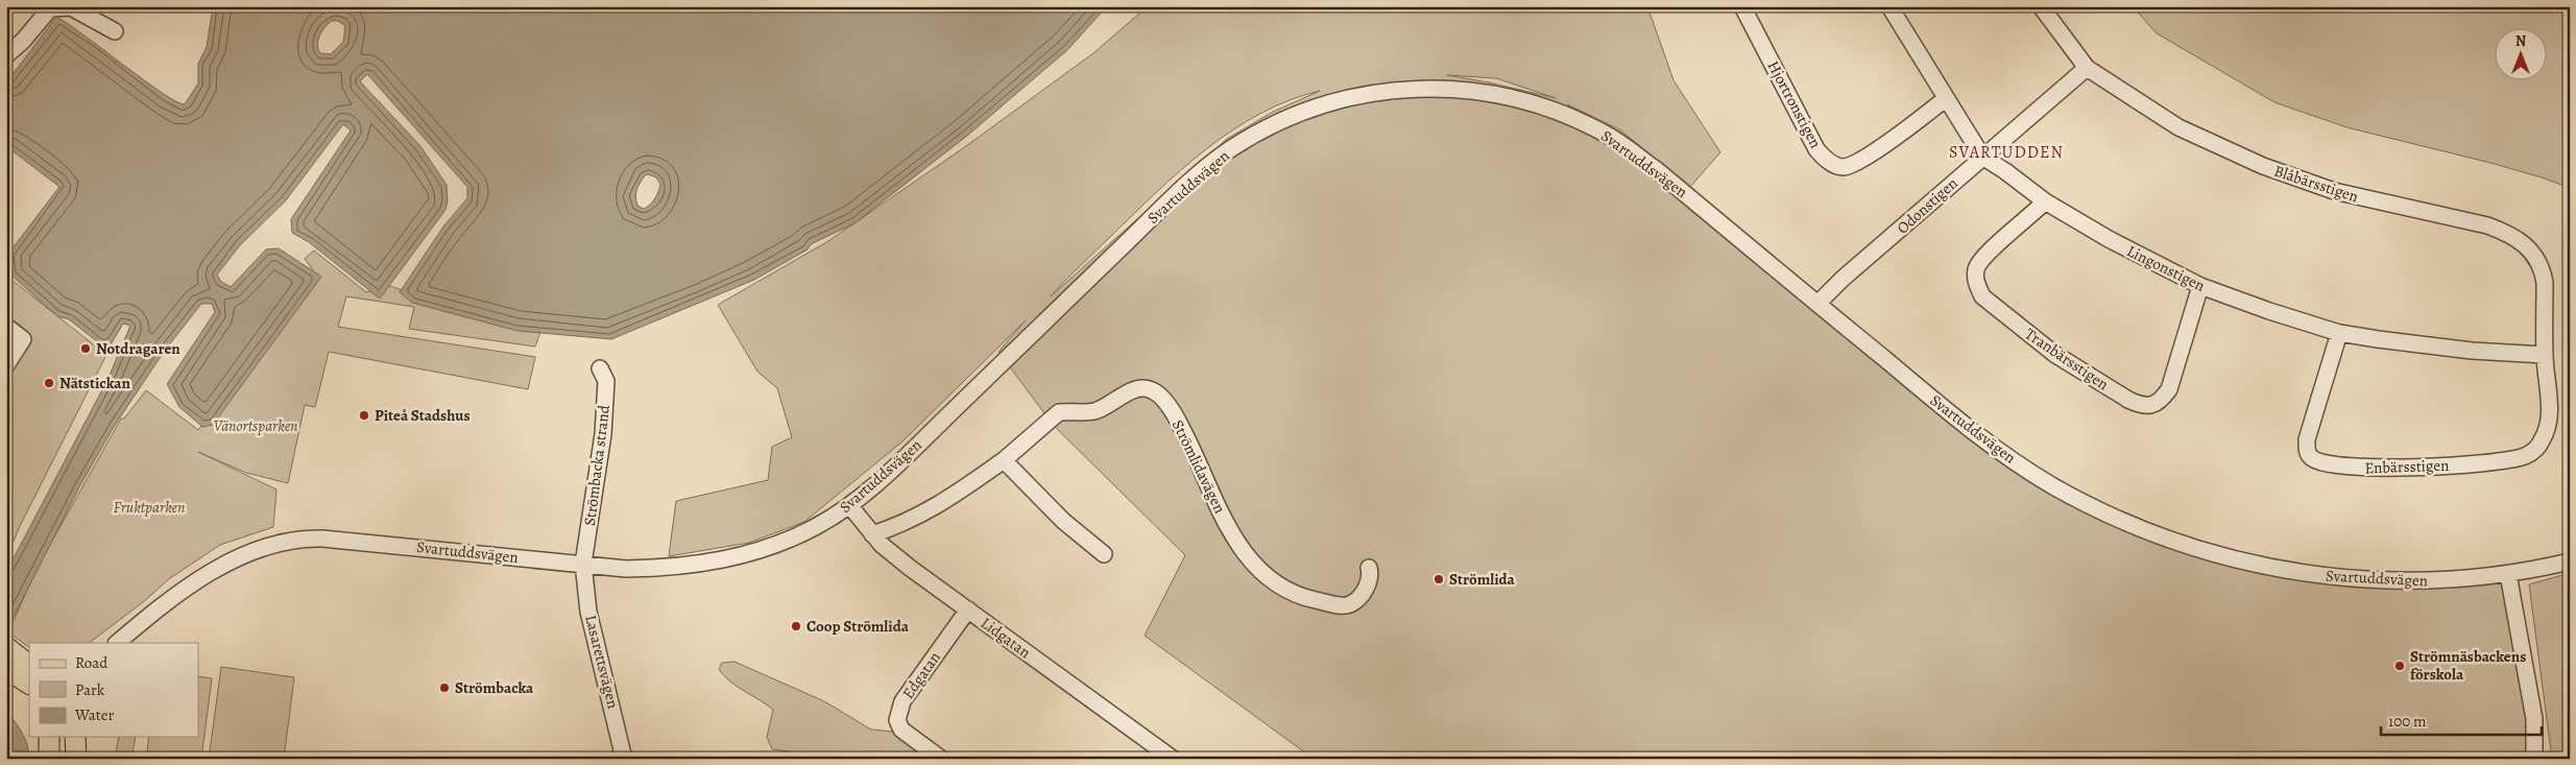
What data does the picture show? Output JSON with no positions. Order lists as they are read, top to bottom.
{
  "streets": {
    "street": [
      "Hjortronstigen",
      "Svartuddsvägen",
      "Blåbärsstigen",
      "Odonstigen",
      "Lingonstigen",
      "Tranbärsstigen",
      "Strömbacka strand",
      "Strömlidavägen",
      "Enbärsstigen",
      "Lidgatan",
      "Lasarettsvägen",
      "Edgatan"
    ]
  },
  "crossings": [
    ["Hjortronstigen", "Lingonstigen"],
    ["Svartuddsvägen", "Odonstigen"],
    ["Svartuddsvägen", "Strömbacka strand"],
    ["Svartuddsvägen", "Lidgatan"],
    ["Svartuddsvägen", "Lasarettsvägen"],
    ["Blåbärsstigen", "Odonstigen"],
    ["Blåbärsstigen", "Lingonstigen"],
    ["Blåbärsstigen", "Enbärsstigen"],
    ["Odonstigen", "Lingonstigen"],
    ["Lingonstigen", "Tranbärsstigen"],
    ["Lingonstigen", "Enbärsstigen"],
    ["Strömbacka strand", "Lasarettsvägen"],
    ["Strömlidavägen", "Lidgatan"],
    ["Lidgatan", "Edgatan"]
  ],
  "districts": ["SVARTUDDEN"],
  "parks": ["Vänortsparken", "Fruktparken"],
  "places": [
    "Notdragaren",
    "Nätstickan",
    "Piteå Stadshus",
    "Strömlida",
    "Coop Strömlida",
    "Strömnäsbackens förskola",
    "Strömbacka"
  ],
  "legend": ["Road", "Park", "Water"],
  "scale_bar": "100 m",
  "north": "top"
}
